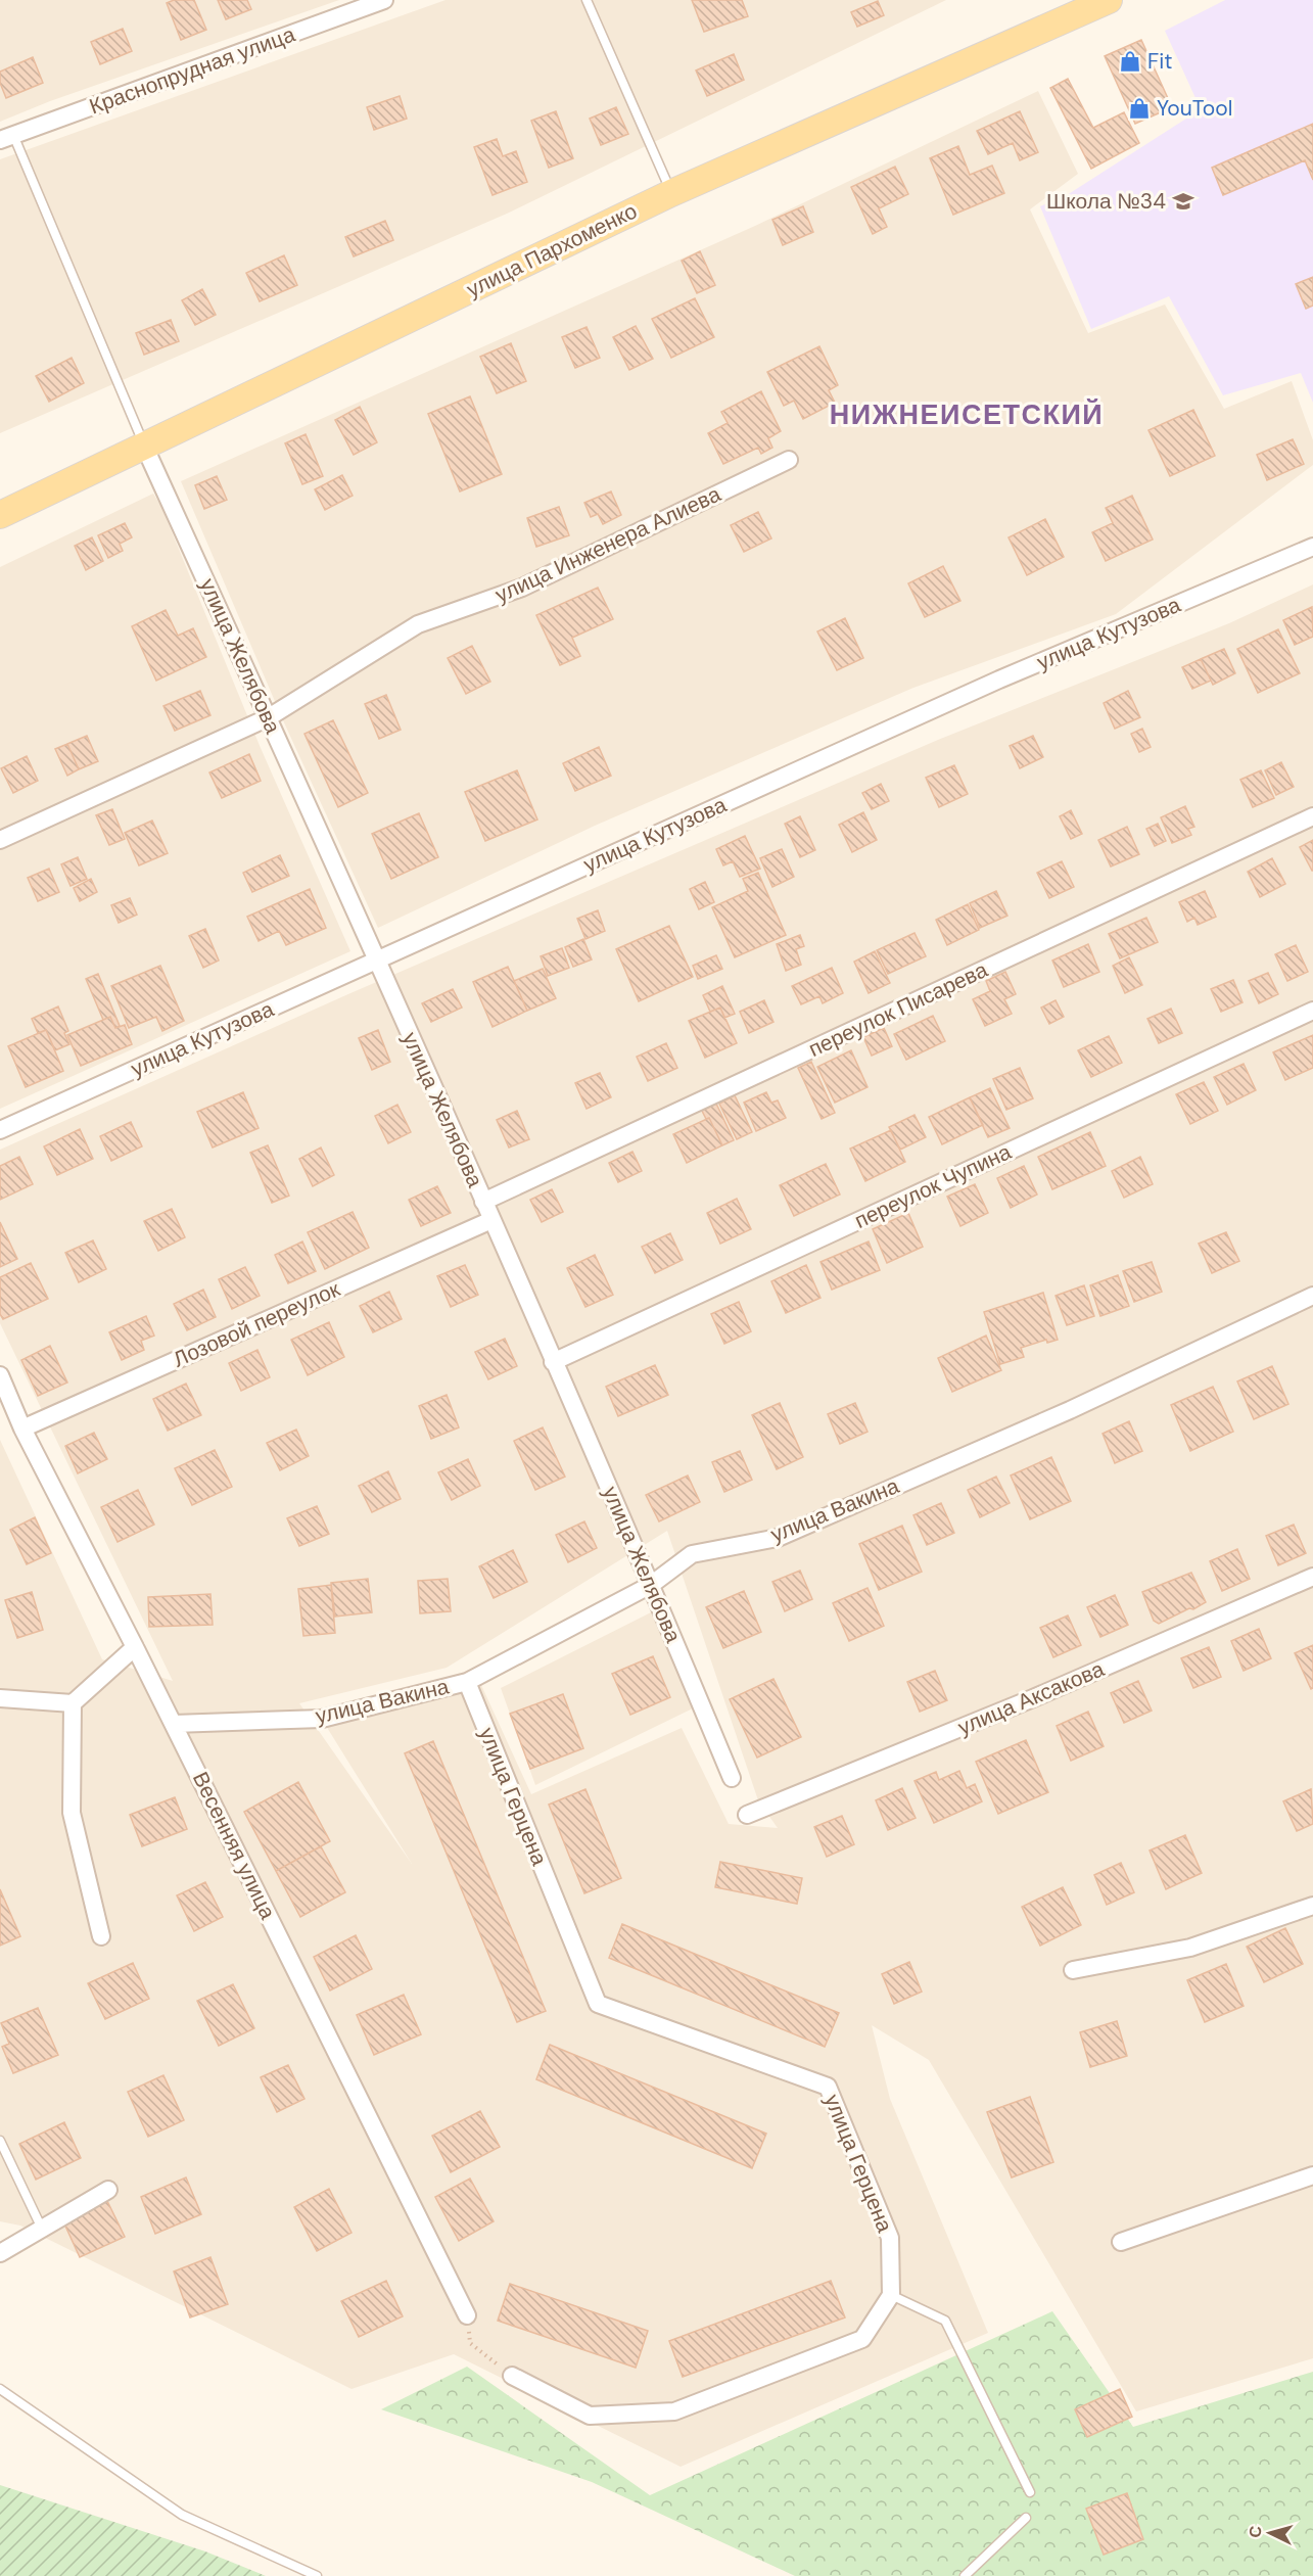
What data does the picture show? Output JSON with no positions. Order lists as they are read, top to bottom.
{
  "streets": {
    "main road": ["улица Пархоменко"],
    "street": [
      "Краснопрудная улица",
      "улица Инженера Алиева",
      "улица Кутузова",
      "улица Желябова",
      "переулок Писарева",
      "переулок Чупина",
      "Лозовой переулок",
      "улица Вакина",
      "улица Аксакова",
      "улица Герцена",
      "Весенняя улица"
    ]
  },
  "crossings": [
    ["улица Пархоменко", "улица Желябова"],
    ["улица Инженера Алиева", "улица Желябова"],
    ["улица Кутузова", "улица Желябова"],
    ["улица Желябова", "переулок Писарева"],
    ["улица Желябова", "переулок Чупина"],
    ["улица Желябова", "Лозовой переулок"],
    ["улица Желябова", "улица Вакина"],
    ["Лозовой переулок", "Весенняя улица"],
    ["улица Вакина", "улица Герцена"],
    ["улица Вакина", "Весенняя улица"]
  ],
  "districts": ["НИЖНЕИСЕТСКИЙ"],
  "places": {
    "shop": ["Fit", "YouTool"],
    "school or university": ["Школа №34"]
  },
  "north": "left"
}
